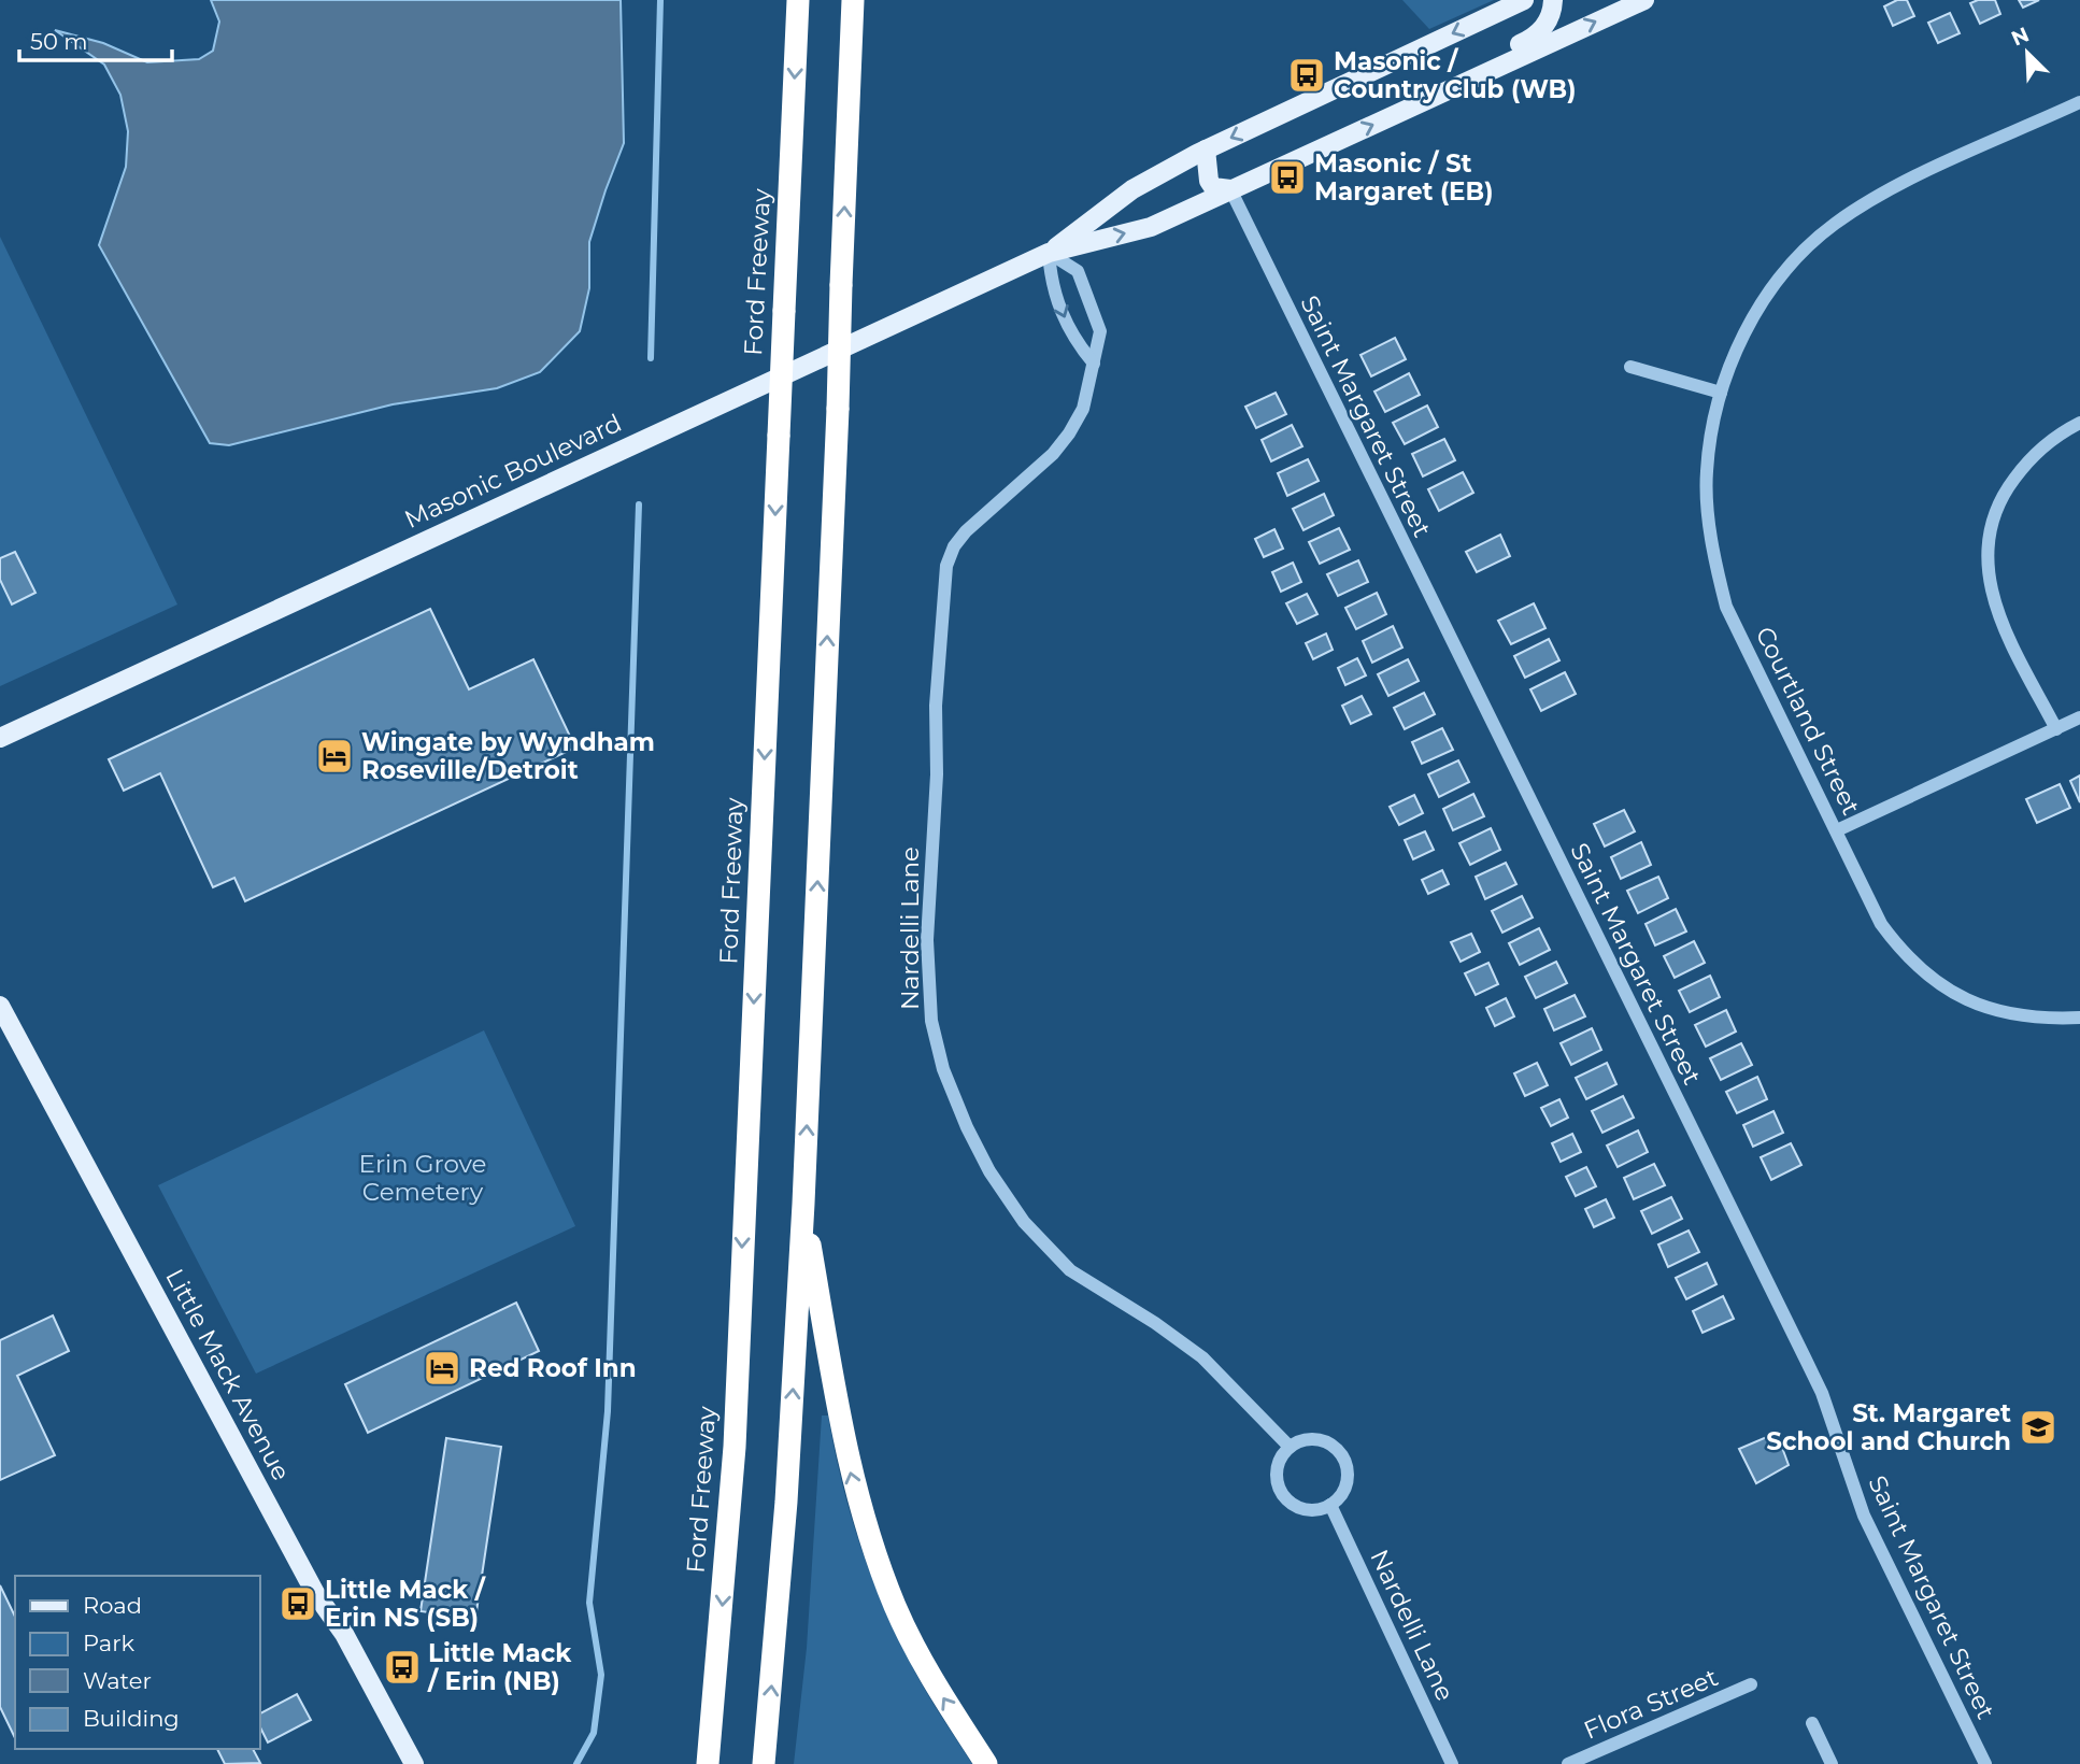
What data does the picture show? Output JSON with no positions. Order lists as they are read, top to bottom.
{
  "streets": {
    "highway": ["Ford Freeway"],
    "main road": ["Masonic Boulevard", "Little Mack Avenue"],
    "street": [
      "Saint Margaret Street",
      "Courtland Street",
      "Nardelli Lane",
      "Flora Street"
    ]
  },
  "crossings": [
    ["Saint Margaret Street", "Masonic Boulevard"],
    ["Masonic Boulevard", "Nardelli Lane"]
  ],
  "parks": ["Erin Grove Cemetery"],
  "places": {
    "bus stop": [
      "Masonic / Country Club (WB)",
      "Masonic / St Margaret (EB)",
      "Little Mack / Erin NS (SB)",
      "Little Mack / Erin (NB)"
    ],
    "hotel": ["Wingate by Wyndham Roseville/Detroit", "Red Roof Inn"],
    "school or university": ["St. Margaret School and Church"]
  },
  "legend": [
    "Road",
    "Park",
    "Water",
    "Building"
  ],
  "scale_bar": "50 m",
  "north": "top left"
}
